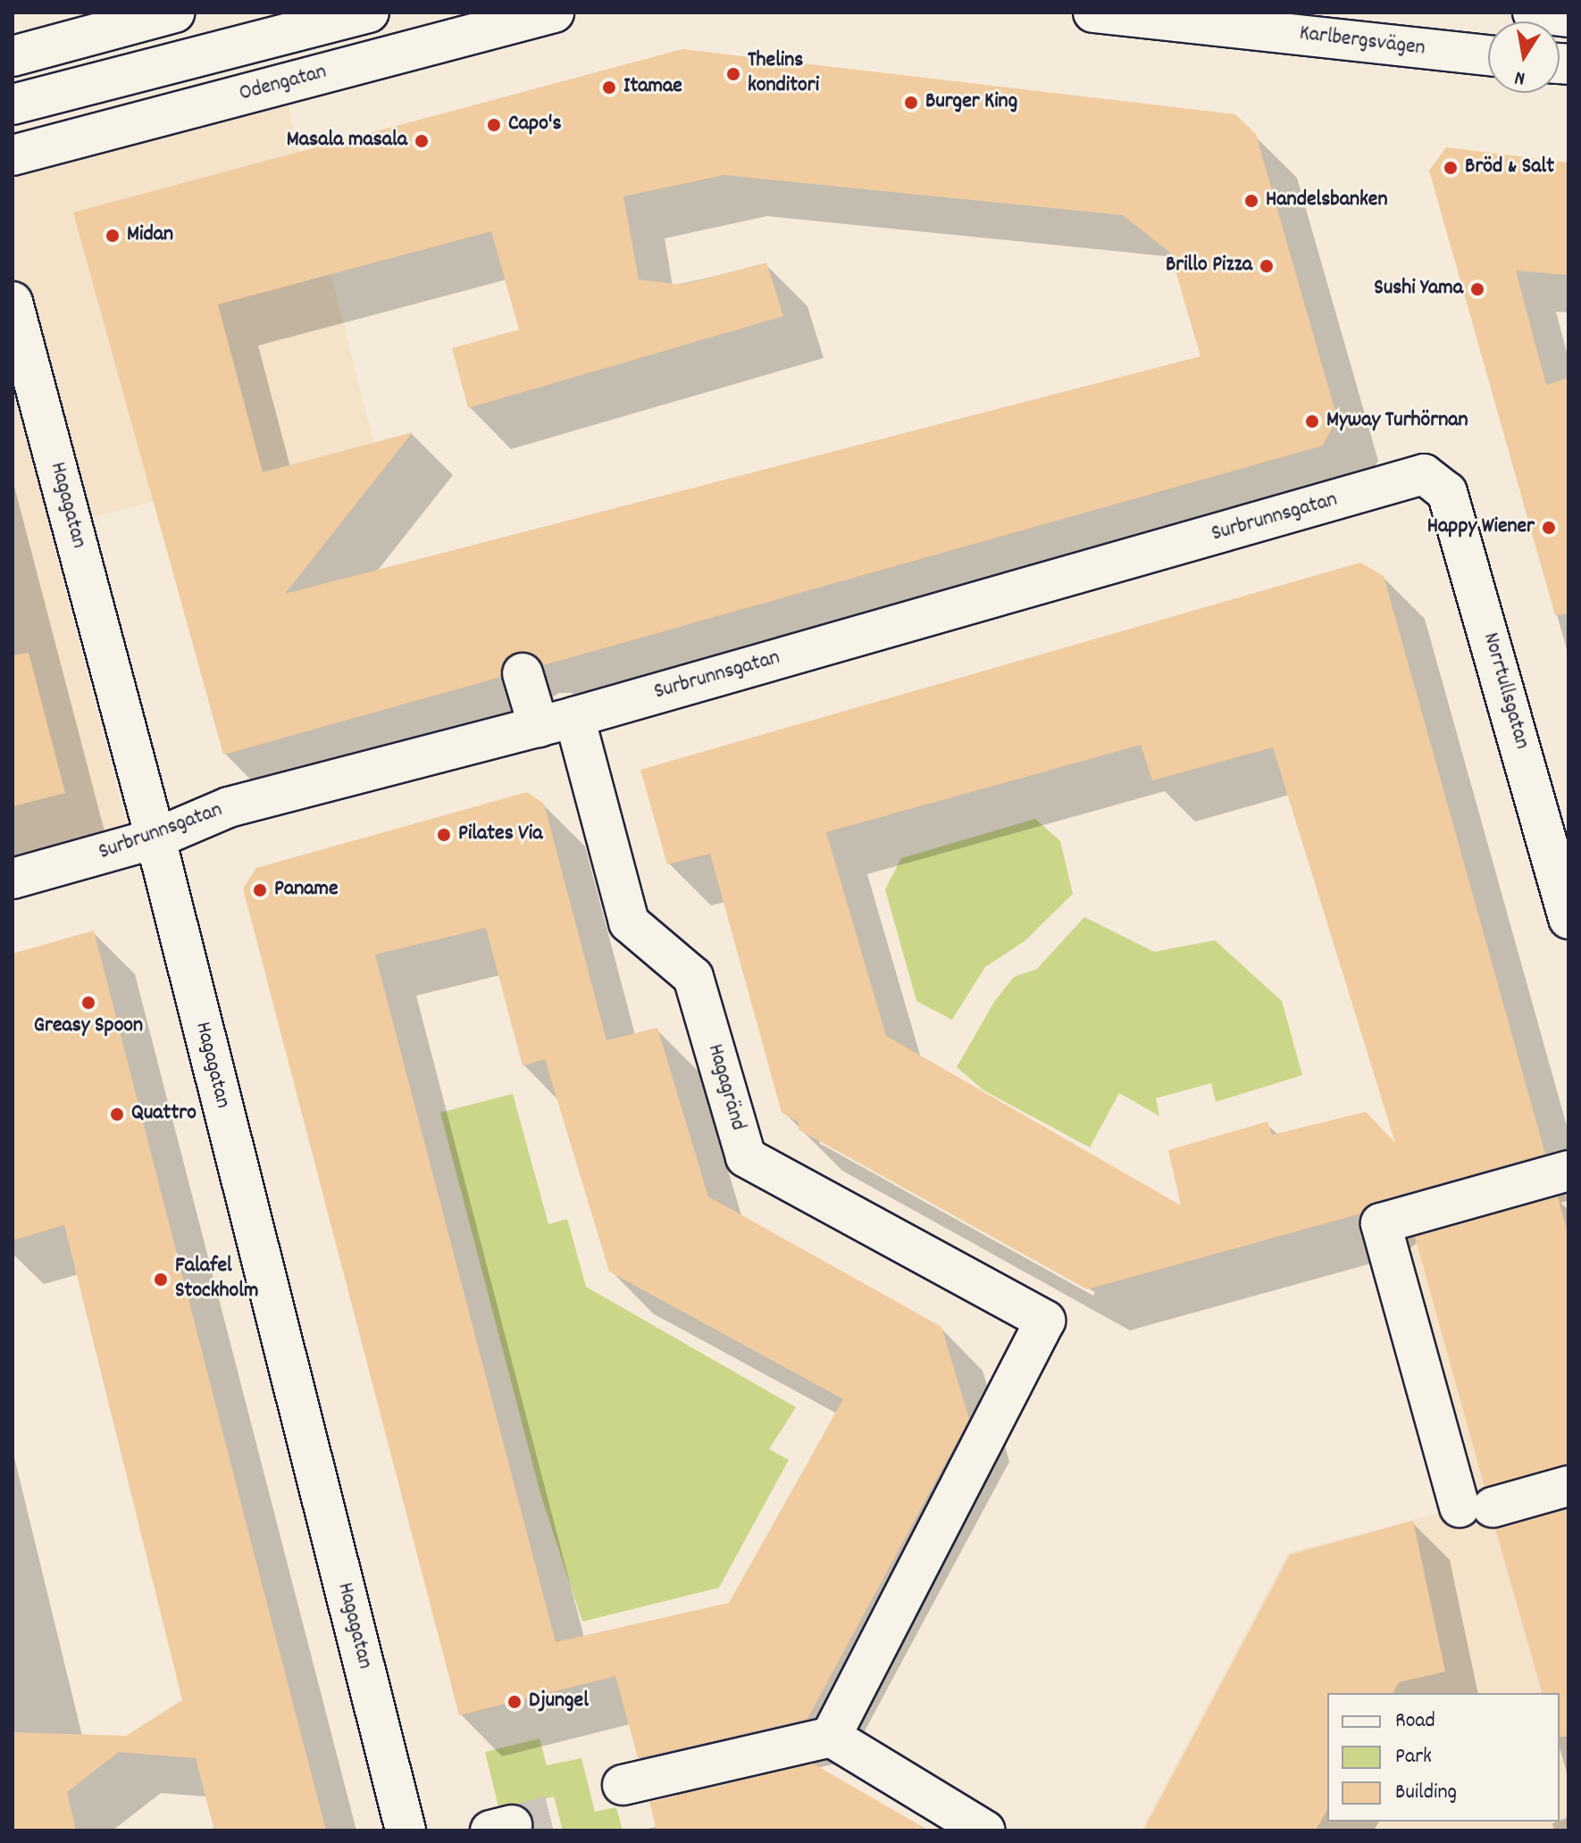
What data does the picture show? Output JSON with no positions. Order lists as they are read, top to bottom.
{
  "streets": {
    "street": [
      "Karlbergsvägen",
      "Odengatan",
      "Hagagatan",
      "Surbrunnsgatan",
      "Norrtullsgatan",
      "Hagagränd"
    ]
  },
  "crossings": [
    ["Hagagatan", "Surbrunnsgatan"],
    ["Surbrunnsgatan", "Norrtullsgatan"],
    ["Surbrunnsgatan", "Hagagränd"]
  ],
  "places": [
    "Thelins konditori",
    "Itamae",
    "Burger King",
    "Capo's",
    "Masala masala",
    "Bröd & Salt",
    "Handelsbanken",
    "Midan",
    "Brillo Pizza",
    "Sushi Yama",
    "Myway Turhörnan",
    "Happy Wiener",
    "Pilates Via",
    "Paname",
    "Greasy Spoon",
    "Quattro",
    "Falafel Stockholm",
    "Djungel"
  ],
  "legend": ["Road", "Park", "Building"],
  "north": "bottom"
}
